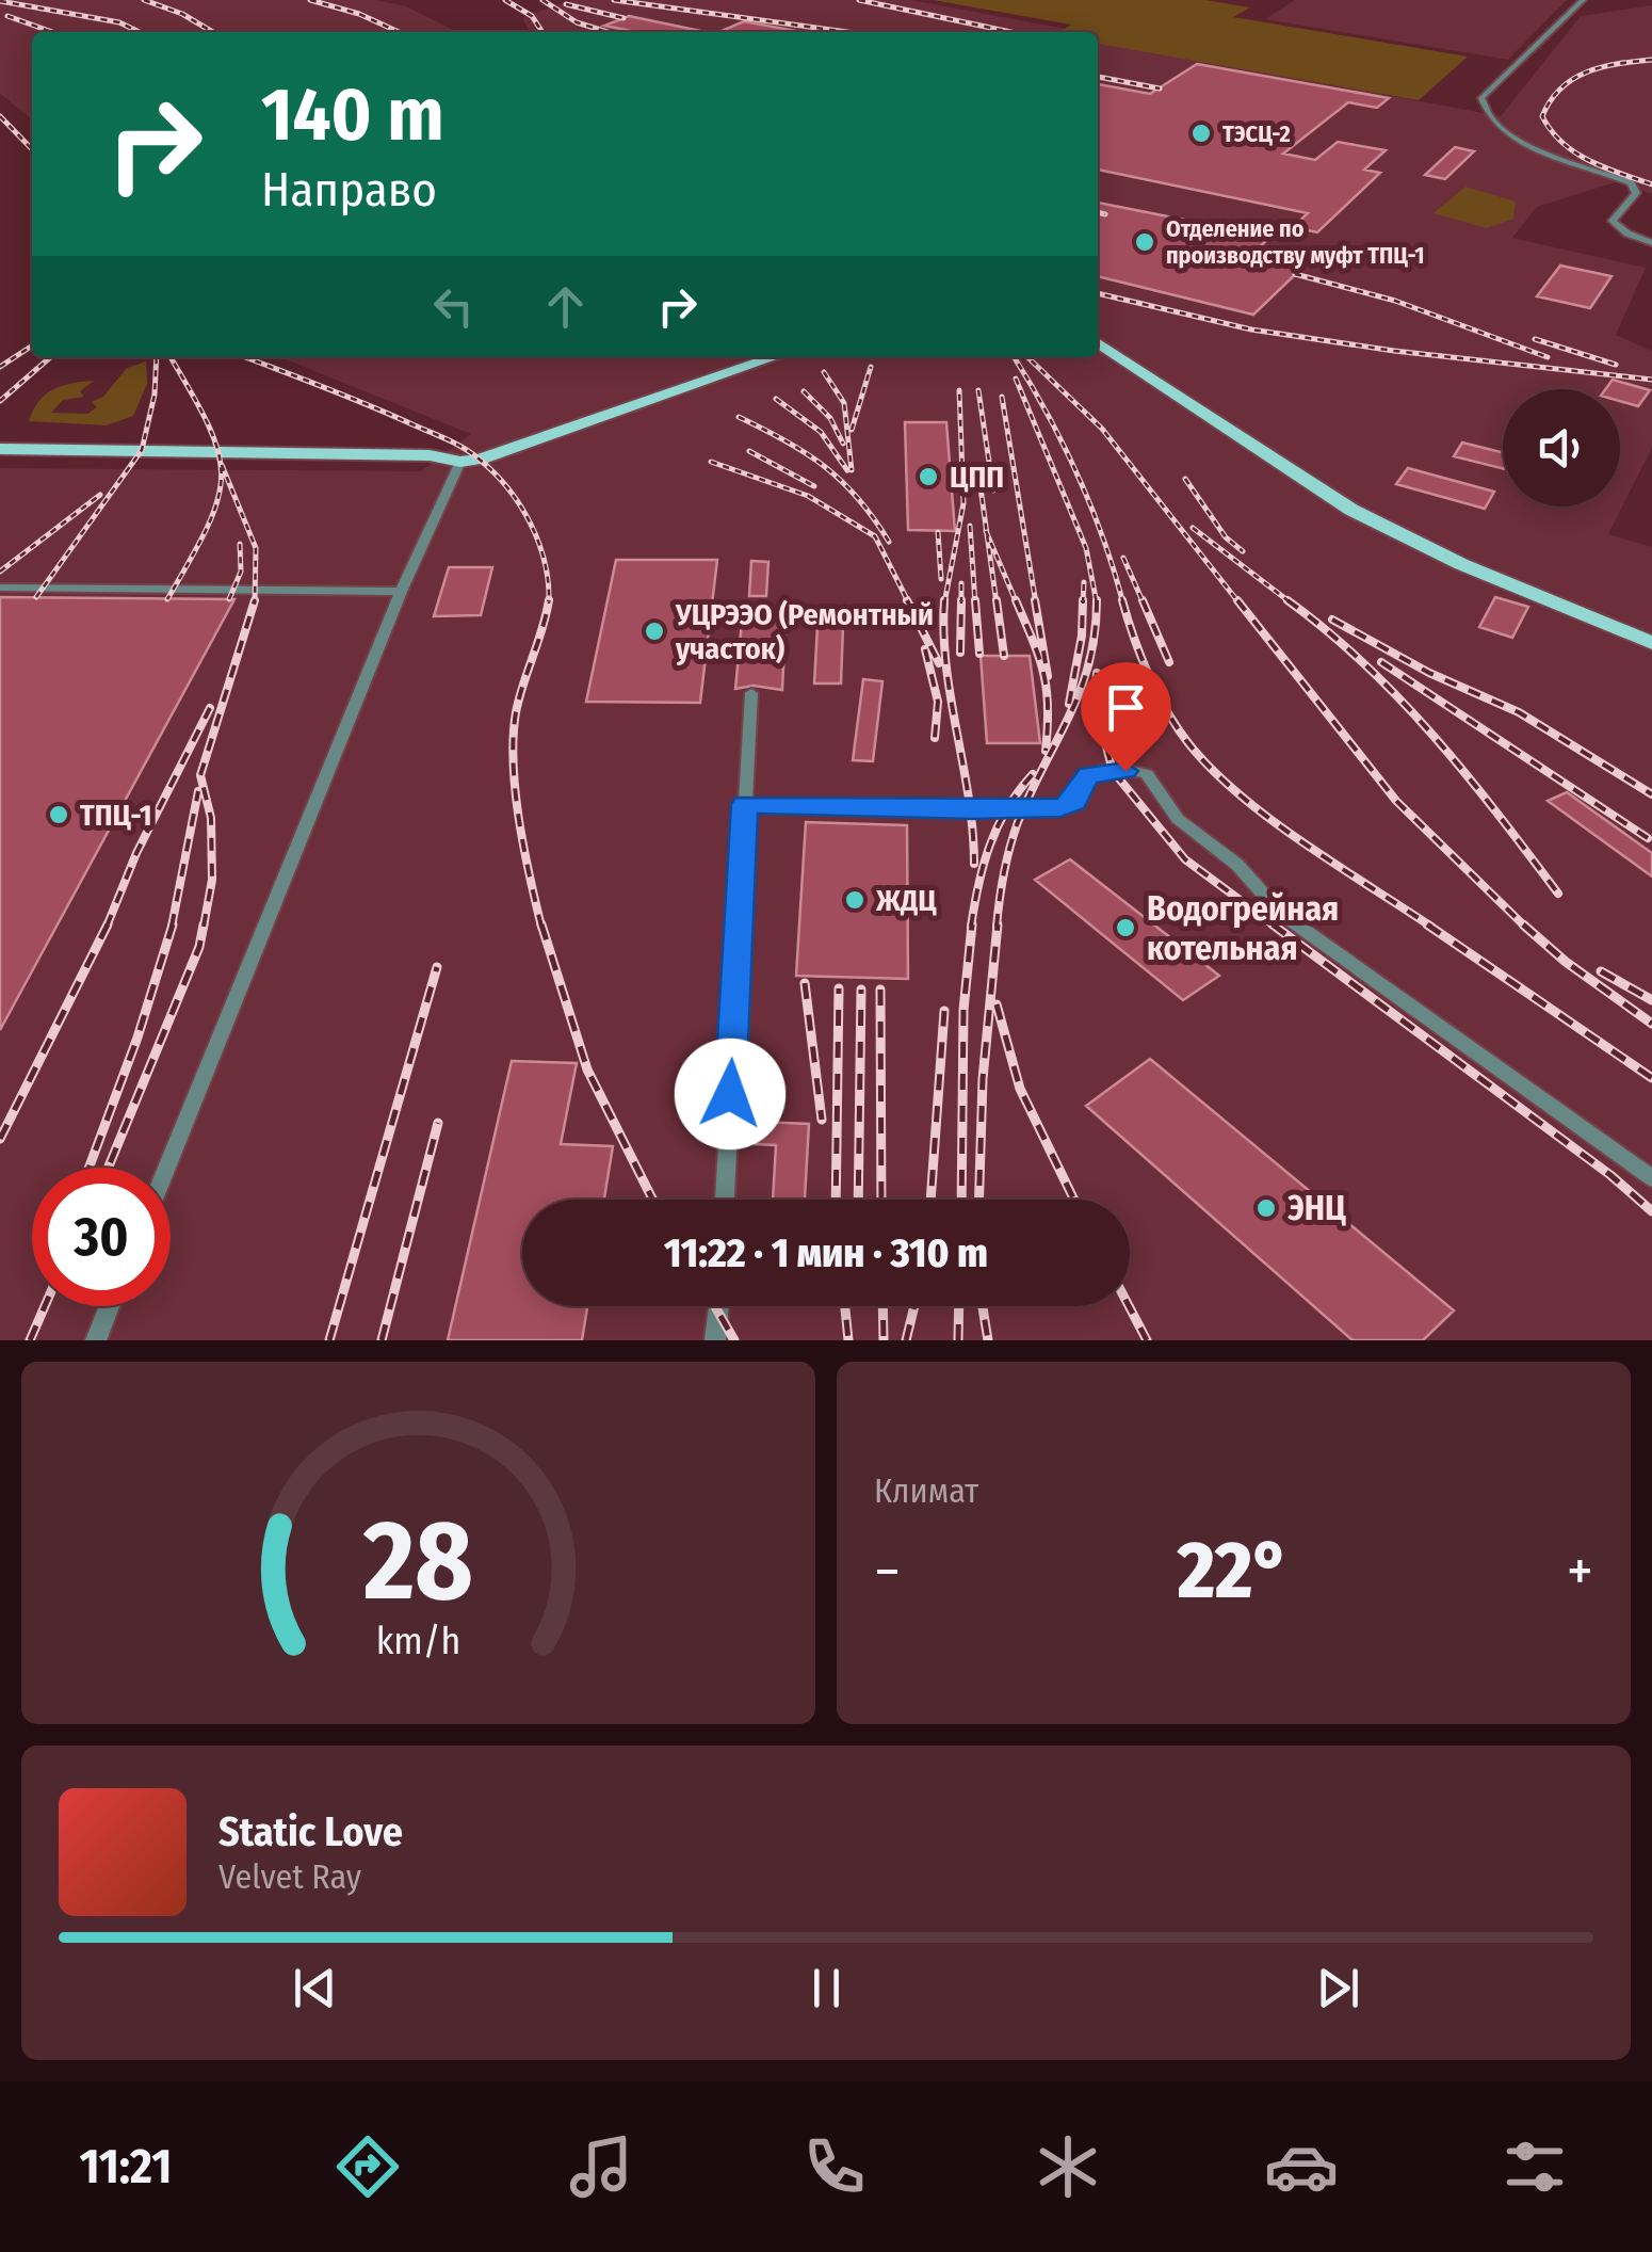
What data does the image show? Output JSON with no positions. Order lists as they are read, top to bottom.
{
  "places": [
    "ТЭСЦ-2",
    "Отделение по производству муфт ТПЦ-1",
    "ЦПП",
    "УЦРЭЭО (Ремонтный участок)",
    "ТПЦ-1",
    "ЖДЦ",
    "Водогрейная котельная",
    "ЭНЦ"
  ],
  "page": {
    "turn": ["140 m", "Направо"],
    "limit": "30",
    "trip": "11:22 · 1 мин · 310 m",
    "tile": "Климат",
    "heat": ["−", "22°", "+"],
    "song": ["Static Love", "Velvet Ray"],
    "tabs": "11:21",
    "gauge": ["28", "km/h"]
  }
}
